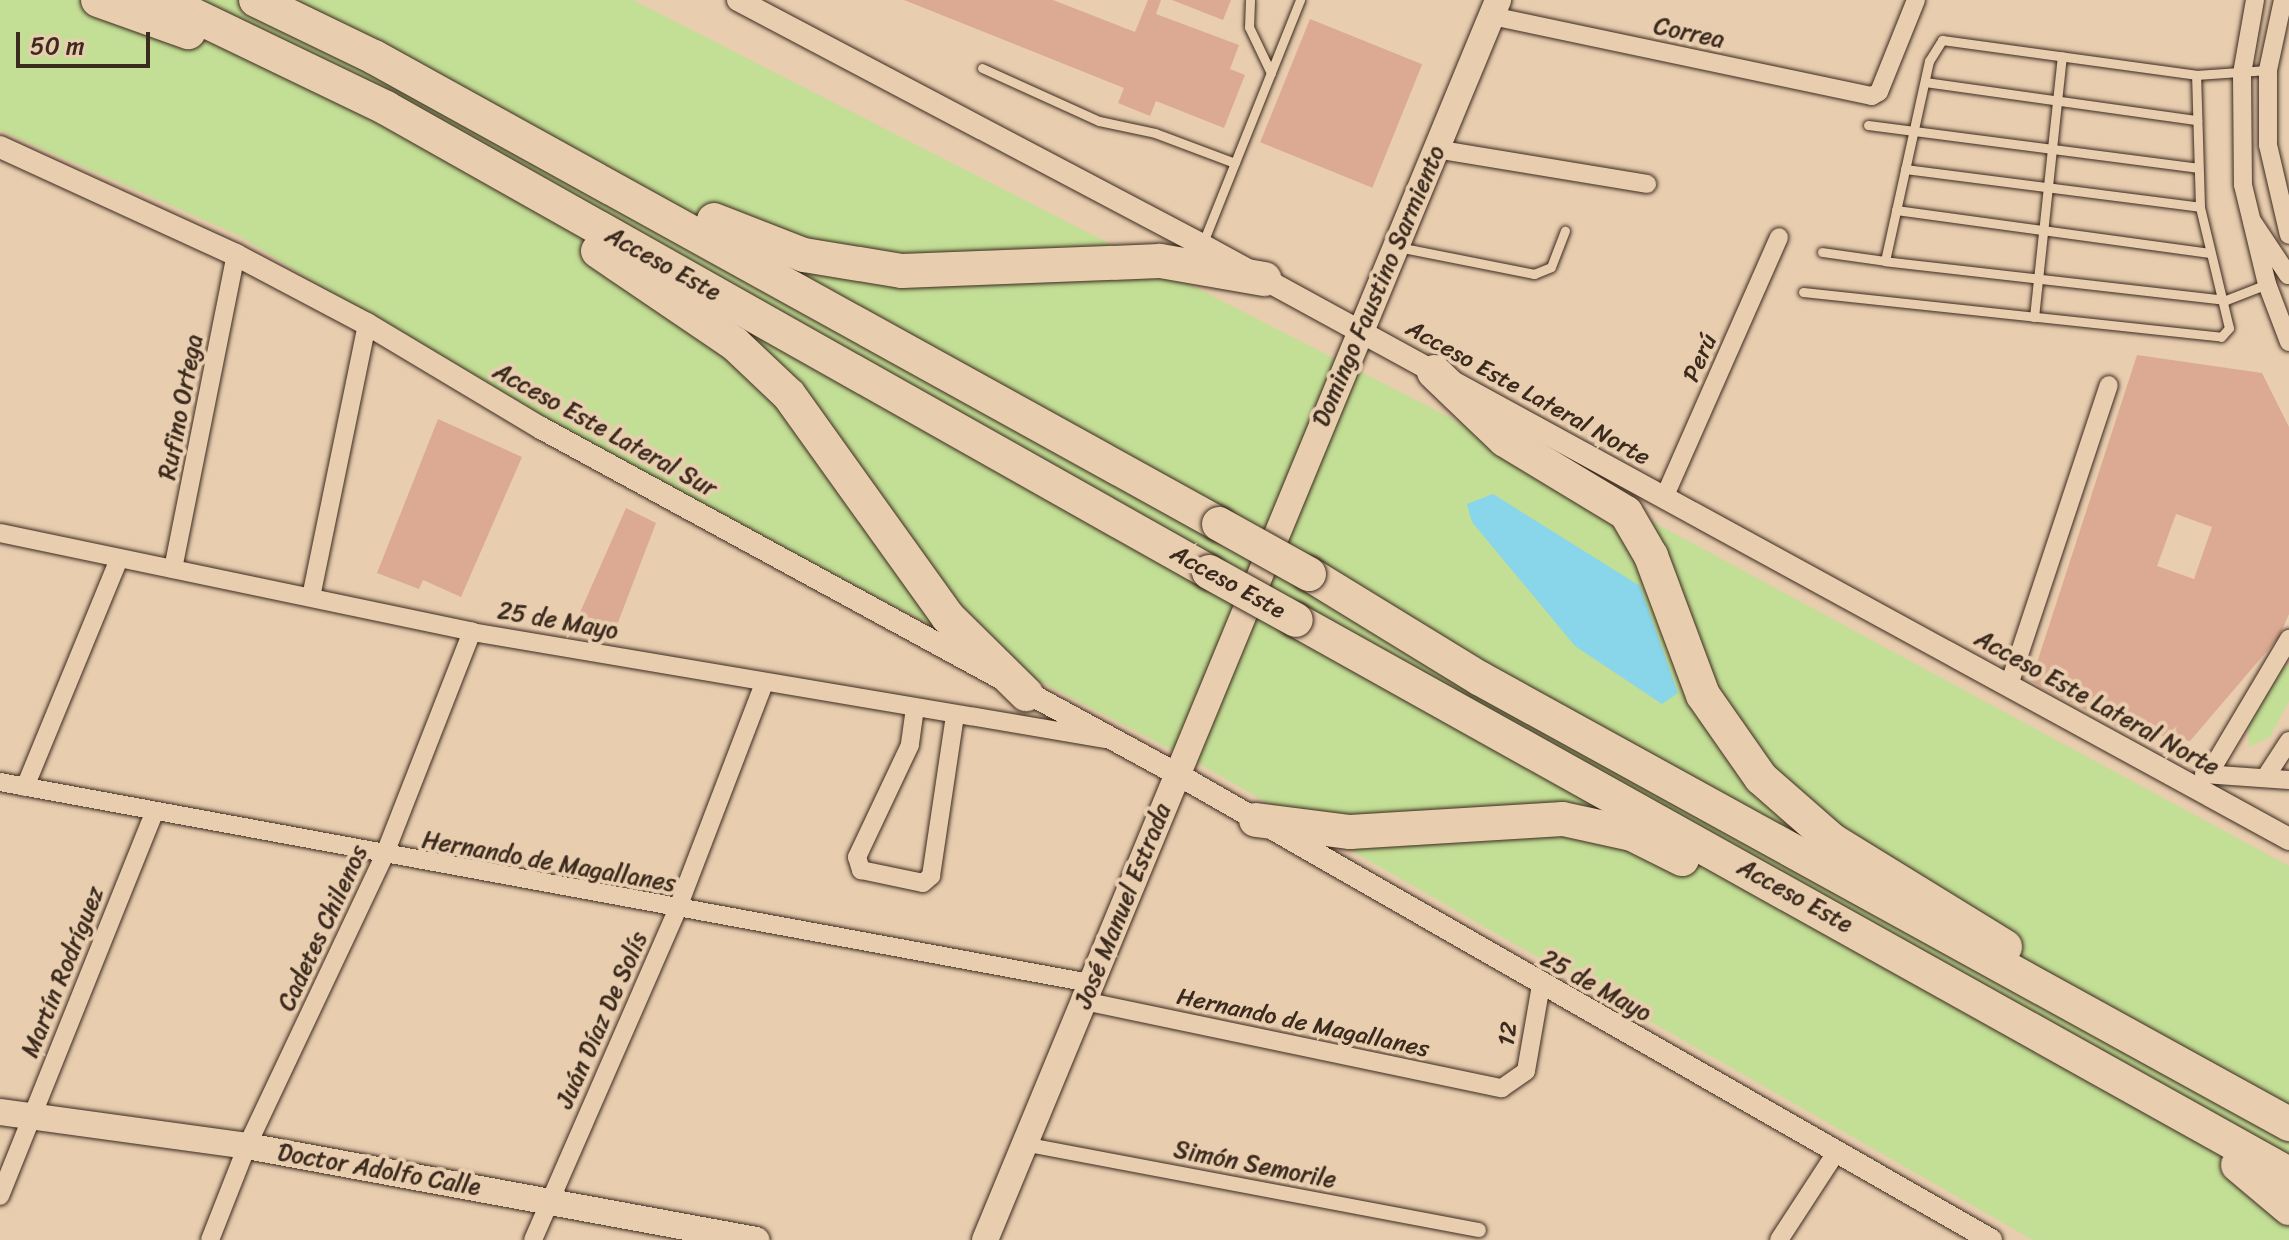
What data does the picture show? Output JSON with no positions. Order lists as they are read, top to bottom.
{
  "streets": {
    "highway": ["Acceso Este"],
    "main road": ["Domingo Faustino Sarmiento", "José Manuel Estrada", "Doctor Adolfo Calle"],
    "street": [
      "Correa",
      "Perú",
      "Acceso Este Lateral Norte",
      "Rufino Ortega",
      "Acceso Este Lateral Sur",
      "25 de Mayo",
      "Hernando de Magallanes",
      "Cadetes Chilenos",
      "Martín Rodríguez",
      "Juán Díaz De Solís",
      "12",
      "Simón Semorile"
    ]
  },
  "crossings": [
    ["Correa", "Domingo Faustino Sarmiento"],
    ["Domingo Faustino Sarmiento", "Acceso Este Lateral Norte"],
    ["Domingo Faustino Sarmiento", "José Manuel Estrada"],
    ["Perú", "Acceso Este Lateral Norte"],
    ["Rufino Ortega", "Acceso Este Lateral Sur"],
    ["Rufino Ortega", "25 de Mayo"],
    ["Acceso Este Lateral Sur", "25 de Mayo"],
    ["Acceso Este Lateral Sur", "José Manuel Estrada"],
    ["25 de Mayo", "José Manuel Estrada"],
    ["25 de Mayo", "Cadetes Chilenos"],
    ["25 de Mayo", "Juán Díaz De Solís"],
    ["25 de Mayo", "12"],
    ["Hernando de Magallanes", "José Manuel Estrada"],
    ["Hernando de Magallanes", "Cadetes Chilenos"],
    ["Hernando de Magallanes", "Martín Rodríguez"],
    ["Hernando de Magallanes", "Juán Díaz De Solís"],
    ["Hernando de Magallanes", "12"],
    ["José Manuel Estrada", "Simón Semorile"],
    ["Cadetes Chilenos", "Doctor Adolfo Calle"],
    ["Martín Rodríguez", "Doctor Adolfo Calle"],
    ["Juán Díaz De Solís", "Doctor Adolfo Calle"]
  ],
  "scale_bar": "50 m"
}
